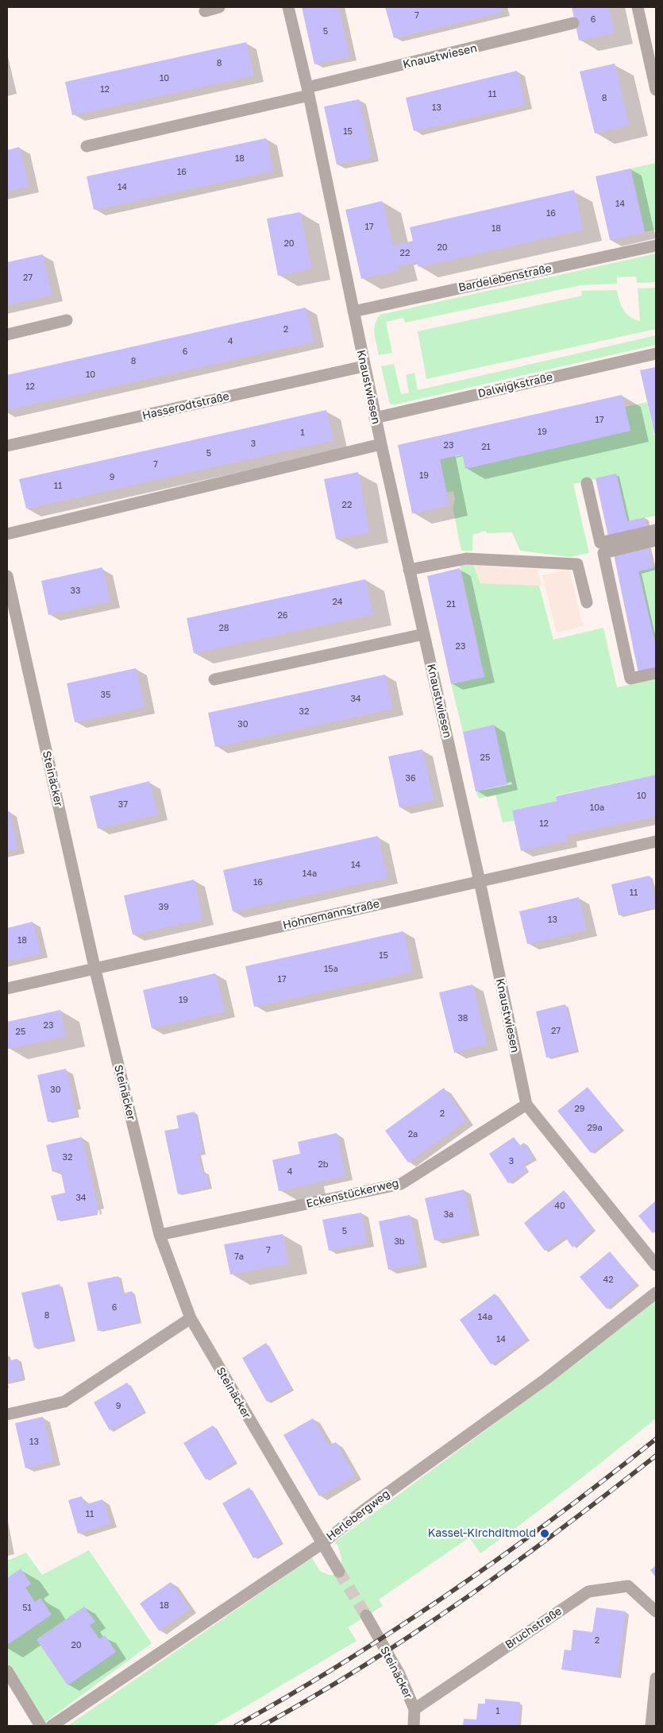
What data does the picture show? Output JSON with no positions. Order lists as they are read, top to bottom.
{
  "streets": {
    "street": [
      "Knaustwiesen",
      "Bardelebenstraße",
      "Dalwigkstraße",
      "Hasserodtstraße",
      "Steinäcker",
      "Hohnemannstraße",
      "Eckenstückerweg",
      "Herlebergweg",
      "Bruchstraße"
    ]
  },
  "crossings": [
    ["Knaustwiesen", "Bardelebenstraße"],
    ["Knaustwiesen", "Dalwigkstraße"],
    ["Knaustwiesen", "Hasserodtstraße"],
    ["Knaustwiesen", "Hohnemannstraße"],
    ["Knaustwiesen", "Eckenstückerweg"],
    ["Steinäcker", "Hohnemannstraße"],
    ["Steinäcker", "Eckenstückerweg"],
    ["Steinäcker", "Herlebergweg"],
    ["Steinäcker", "Bruchstraße"]
  ],
  "places": ["Kassel-Kirchditmold"],
  "house_numbers": [
    "7",
    "6",
    "5",
    "8",
    "10",
    "12",
    "11",
    "8",
    "13",
    "15",
    "18",
    "16",
    "14",
    "14",
    "16",
    "17",
    "18",
    "20",
    "20",
    "22",
    "27",
    "2",
    "4",
    "6",
    "8",
    "10",
    "12",
    "17",
    "19",
    "1",
    "3",
    "23",
    "21",
    "5",
    "7",
    "19",
    "9",
    "11",
    "22",
    "33",
    "24",
    "21",
    "26",
    "28",
    "23",
    "35",
    "34",
    "32",
    "30",
    "25",
    "36",
    "10",
    "37",
    "10a",
    "12",
    "14",
    "14a",
    "16",
    "11",
    "39",
    "13",
    "18",
    "15",
    "15a",
    "17",
    "19",
    "38",
    "23",
    "27",
    "25",
    "30",
    "29",
    "2",
    "29a",
    "2a",
    "32",
    "3",
    "2b",
    "4",
    "34",
    "40",
    "3a",
    "5",
    "3b",
    "7",
    "7a",
    "42",
    "6",
    "8",
    "14a",
    "14",
    "9",
    "13",
    "11",
    "18",
    "51",
    "2",
    "20",
    "1"
  ]
}
